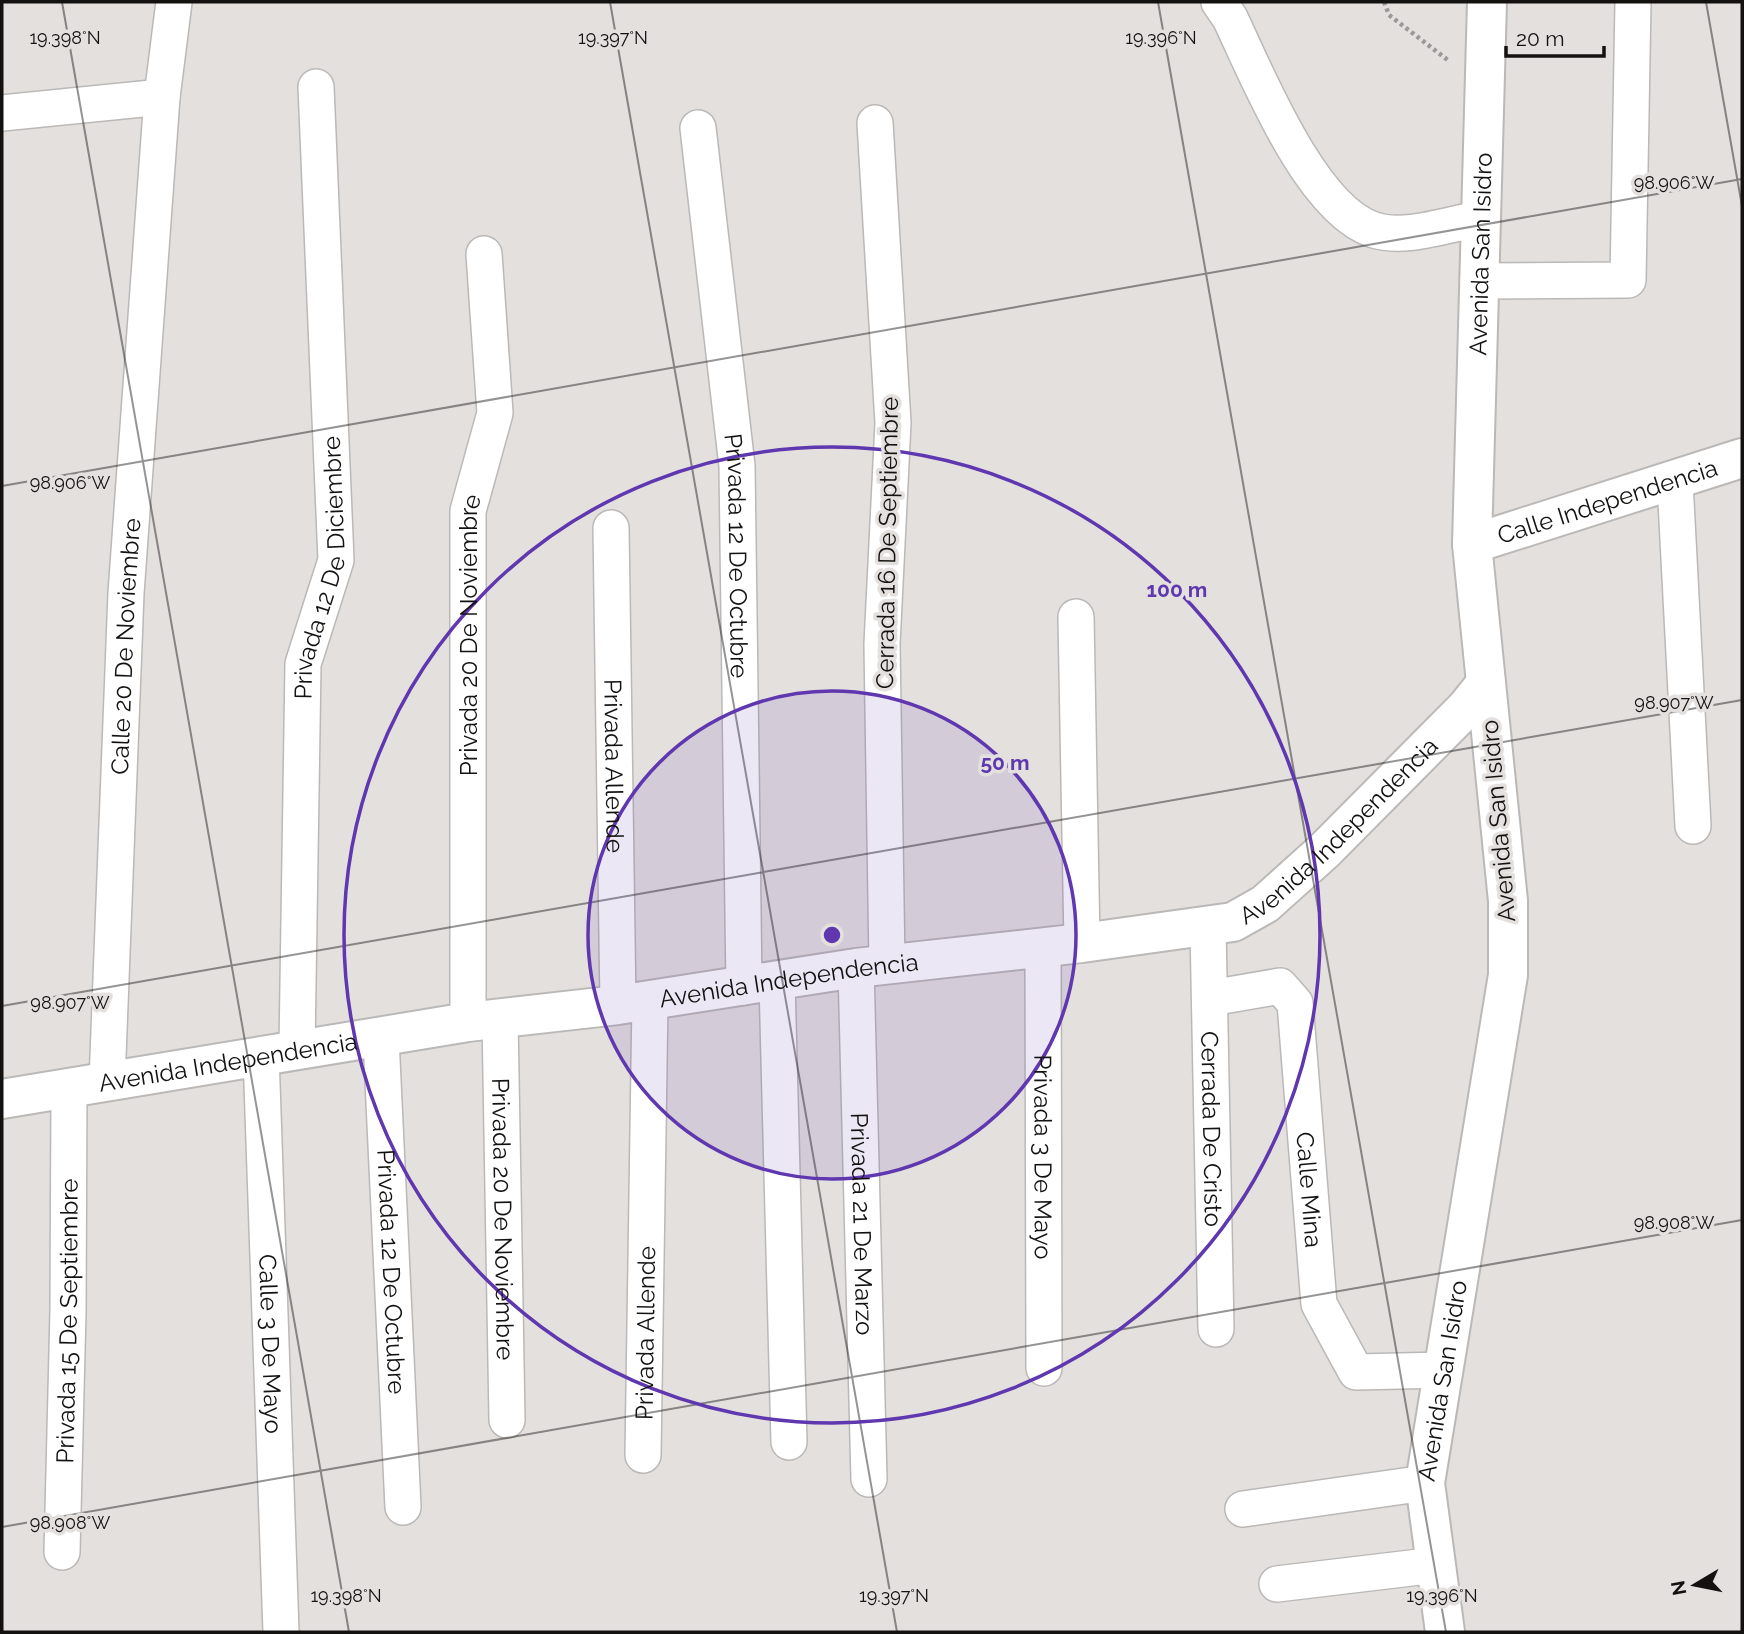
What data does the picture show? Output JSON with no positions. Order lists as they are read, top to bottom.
{
  "streets": {
    "main road": ["Avenida San Isidro", "Calle Independencia", "Avenida Independencia"],
    "street": [
      "Cerrada 16 De Septiembre",
      "Privada 12 De Octubre",
      "Privada 12 De Diciembre",
      "Privada 20 De Noviembre",
      "Calle 20 De Noviembre",
      "Privada Allende",
      "Cerrada De Cristo",
      "Privada 3 De Mayo",
      "Calle Mina",
      "Privada 21 De Marzo",
      "Privada 15 De Septiembre",
      "Calle 3 De Mayo"
    ]
  },
  "crossings": [
    ["Avenida San Isidro", "Calle Independencia"],
    ["Avenida San Isidro", "Avenida Independencia"],
    ["Avenida San Isidro", "Calle Mina"],
    ["Cerrada 16 De Septiembre", "Avenida Independencia"],
    ["Cerrada 16 De Septiembre", "Privada 21 De Marzo"],
    ["Privada 12 De Octubre", "Avenida Independencia"],
    ["Privada 12 De Diciembre", "Avenida Independencia"],
    ["Privada 12 De Diciembre", "Calle 3 De Mayo"],
    ["Privada 20 De Noviembre", "Avenida Independencia"],
    ["Calle 20 De Noviembre", "Avenida Independencia"],
    ["Privada Allende", "Avenida Independencia"],
    ["Avenida Independencia", "Cerrada De Cristo"],
    ["Avenida Independencia", "Privada 3 De Mayo"],
    ["Avenida Independencia", "Privada 21 De Marzo"],
    ["Avenida Independencia", "Privada 15 De Septiembre"],
    ["Avenida Independencia", "Calle 3 De Mayo"],
    ["Cerrada De Cristo", "Calle Mina"]
  ],
  "scale_bar": "20 m",
  "north": "left",
  "coordinates": [
    "19.398°N",
    "19.397°N",
    "19.396°N",
    "98.906°W",
    "98.907°W",
    "98.908°W"
  ],
  "rings": ["100 m", "50 m"]
}
